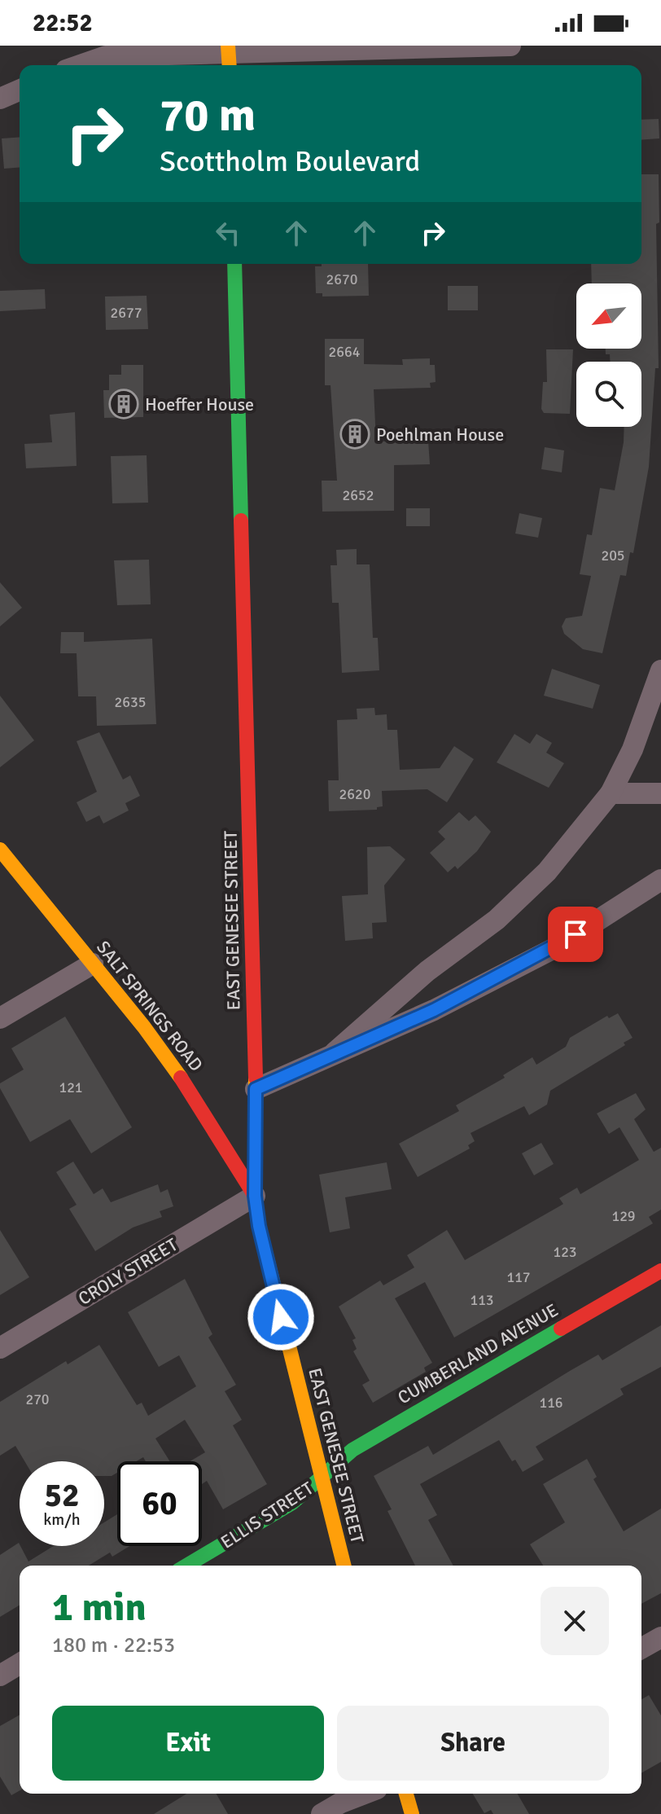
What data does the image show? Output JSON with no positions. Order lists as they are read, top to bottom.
{
  "streets": {
    "main road": [
      "EAST GENESEE STREET",
      "SALT SPRINGS ROAD",
      "CUMBERLAND AVENUE",
      "ELLIS STREET"
    ],
    "street": ["CROLY STREET"]
  },
  "crossings": [
    ["EAST GENESEE STREET", "SALT SPRINGS ROAD"],
    ["EAST GENESEE STREET", "CROLY STREET"],
    ["EAST GENESEE STREET", "CUMBERLAND AVENUE"],
    ["EAST GENESEE STREET", "ELLIS STREET"],
    ["SALT SPRINGS ROAD", "CROLY STREET"],
    ["CUMBERLAND AVENUE", "ELLIS STREET"]
  ],
  "places": {
    "building": ["Hoeffer House", "Poehlman House"]
  },
  "house_numbers": [
    "2670",
    "2677",
    "2664",
    "2652",
    "205",
    "2635",
    "2620",
    "121",
    "129",
    "123",
    "117",
    "113",
    "270",
    "116"
  ],
  "north": "bottom left",
  "page": {
    "status": "22:52",
    "turn": ["70 m", "Scottholm Boulevard"],
    "speed": "52 km/h",
    "limit": "60",
    "heading": ["1 min", "180 m · 22:53"],
    "buttons": ["Exit", "Share"]
  }
}
